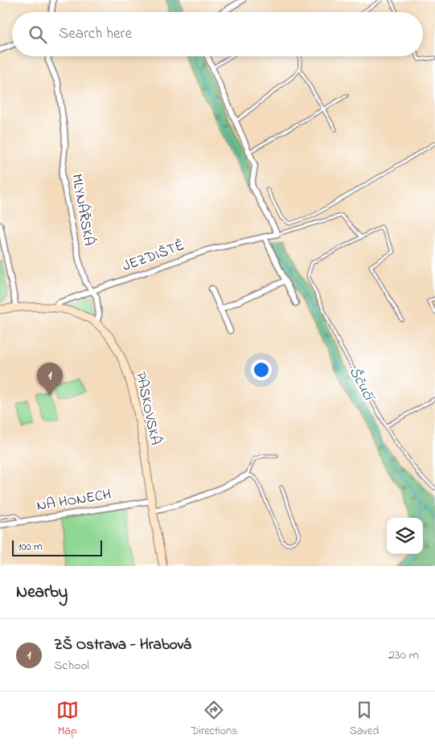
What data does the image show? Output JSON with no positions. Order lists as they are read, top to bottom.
{
  "streets": {
    "main road": ["PASKOVSKÁ"],
    "street": ["MLYNÁŘSKÁ", "JEZDIŠTĚ", "NA HONECH"]
  },
  "crossings": [
    ["MLYNÁŘSKÁ", "JEZDIŠTĚ"],
    ["MLYNÁŘSKÁ", "PASKOVSKÁ"],
    ["JEZDIŠTĚ", "PASKOVSKÁ"],
    ["PASKOVSKÁ", "NA HONECH"]
  ],
  "water": ["Ščučí"],
  "scale_bar": "100 m",
  "page": {
    "search": "Search here",
    "pins": "1",
    "scale": "100 m",
    "heading": "Nearby",
    "list": [
      {
        "mark": "1",
        "name": "ZŠ Ostrava - Hrabová",
        "note": "School",
        "value": "230 m"
      }
    ],
    "nav": ["Map", "Directions", "Saved"]
  }
}
